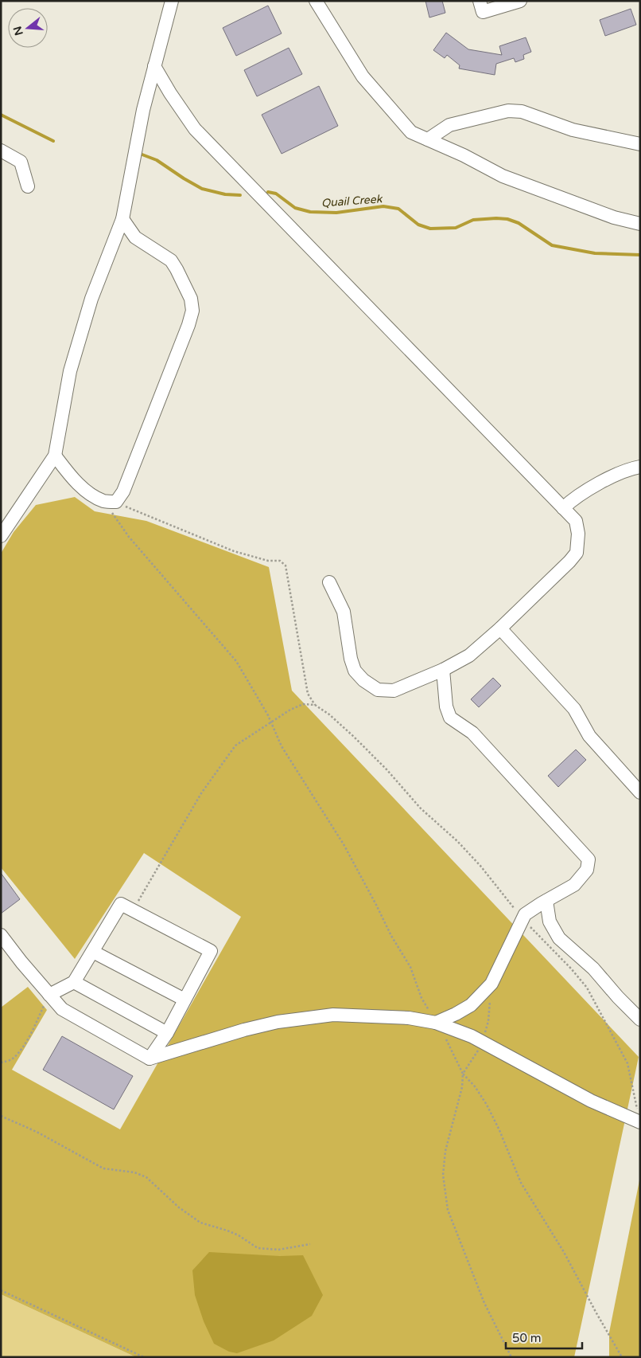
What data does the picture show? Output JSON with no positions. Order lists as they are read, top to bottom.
{
  "water": ["Quail Creek"],
  "scale_bar": "50 m",
  "north": "left"
}
